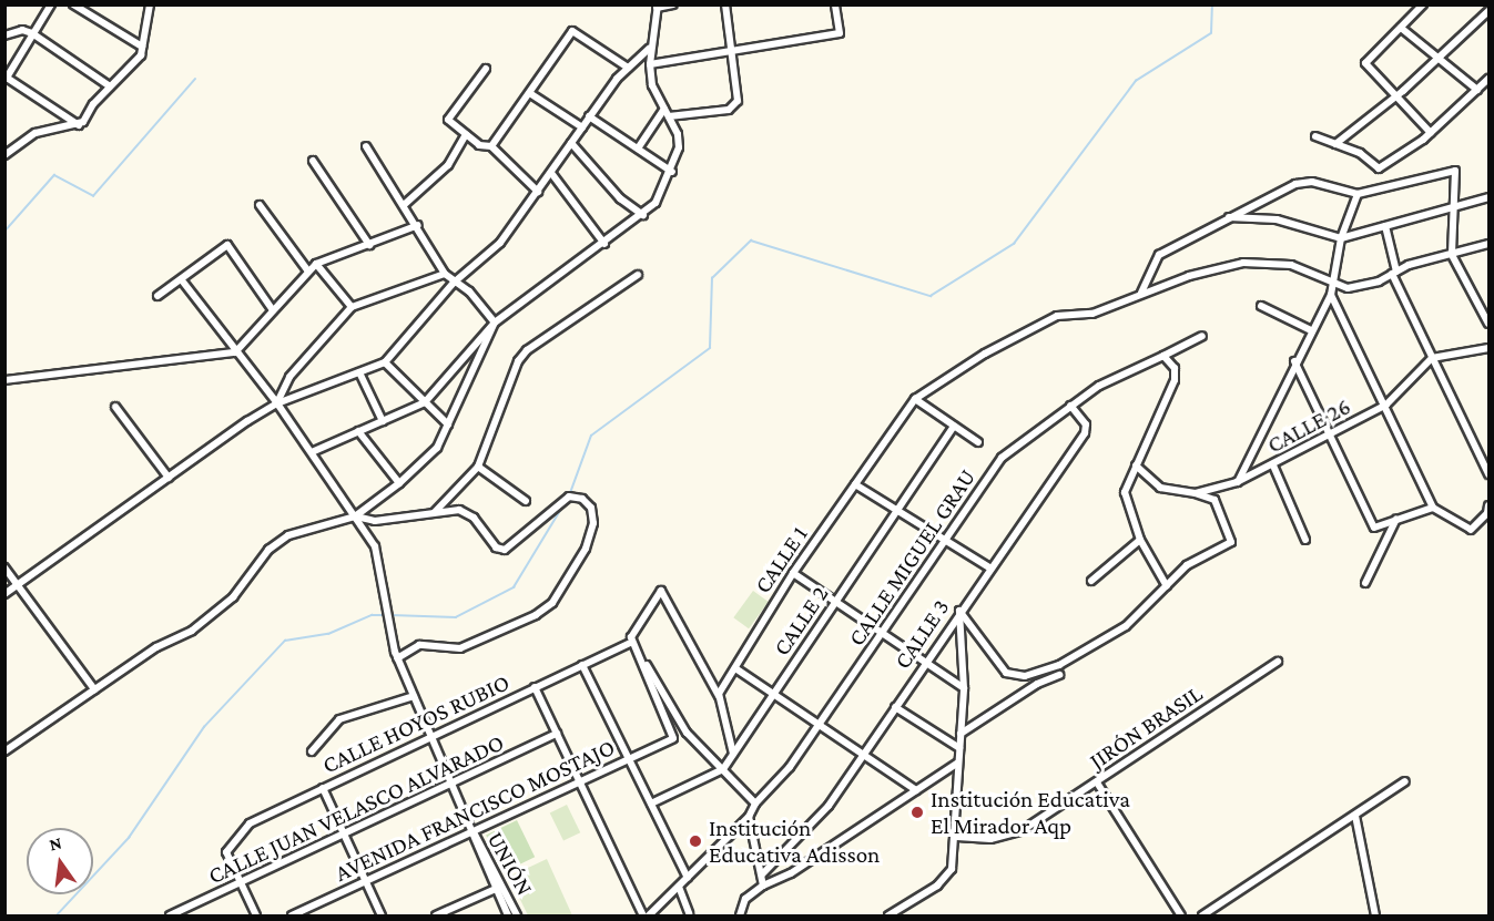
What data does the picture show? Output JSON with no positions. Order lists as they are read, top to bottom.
{
  "streets": {
    "street": [
      "CALLE 26",
      "CALLE MIGUEL GRAU",
      "CALLE 1",
      "CALLE 2",
      "CALLE 3",
      "CALLE HOYOS RUBIO",
      "JIRÓN BRASIL",
      "CALLE JUAN VELASCO ALVARADO",
      "AVENIDA FRANCISCO MOSTAJO",
      "UNIÓN"
    ]
  },
  "crossings": [
    ["CALLE MIGUEL GRAU", "CALLE 3"],
    ["CALLE HOYOS RUBIO", "CALLE JUAN VELASCO ALVARADO"],
    ["CALLE HOYOS RUBIO", "AVENIDA FRANCISCO MOSTAJO"],
    ["AVENIDA FRANCISCO MOSTAJO", "UNIÓN"]
  ],
  "places": ["Institución Educativa El Mirador Aqp", "Institución Educativa Adisson"],
  "north": "top"
}
